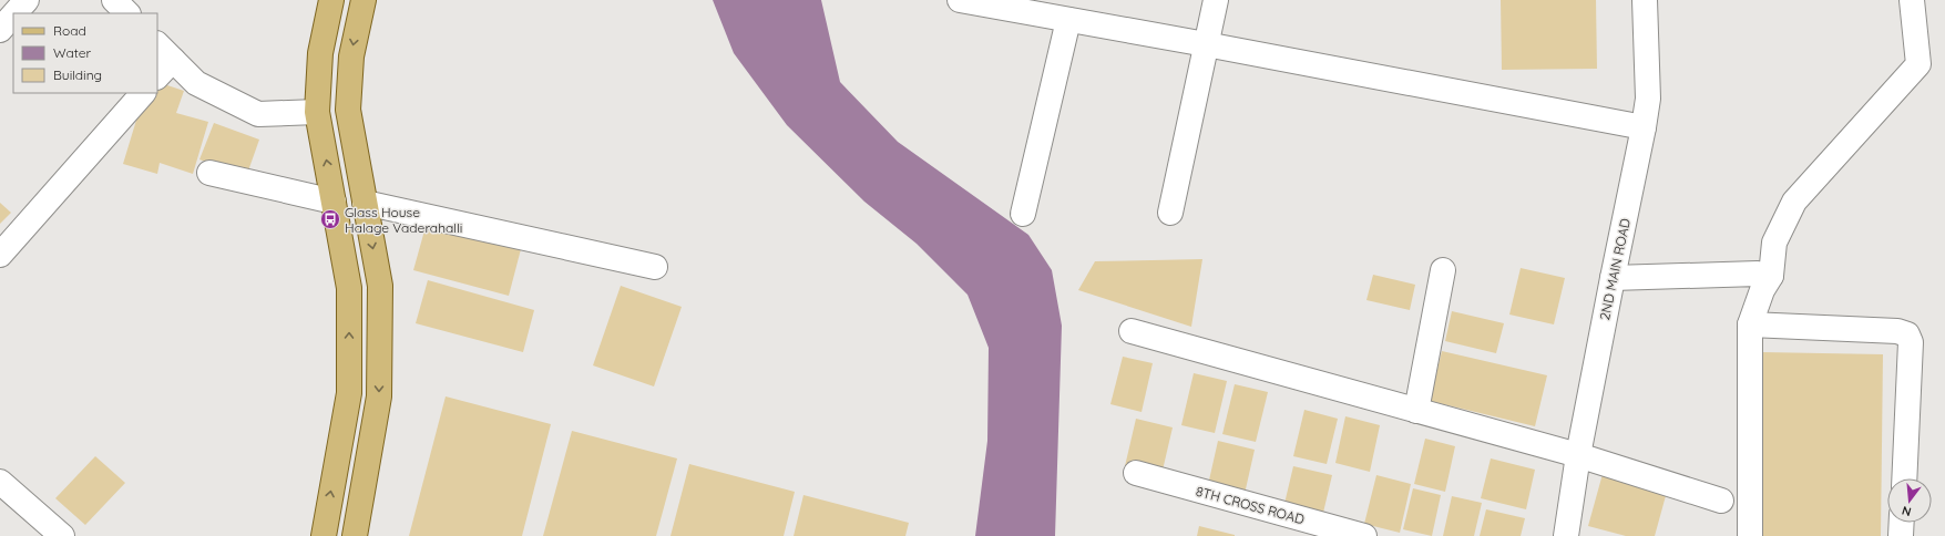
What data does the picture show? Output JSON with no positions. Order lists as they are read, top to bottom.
{
  "streets": {
    "street": ["2ND MAIN ROAD", "8TH CROSS ROAD"]
  },
  "places": {
    "bus stop": ["Glass House Halage Vaderahalli"]
  },
  "legend": ["Road", "Water", "Building"],
  "north": "bottom"
}
